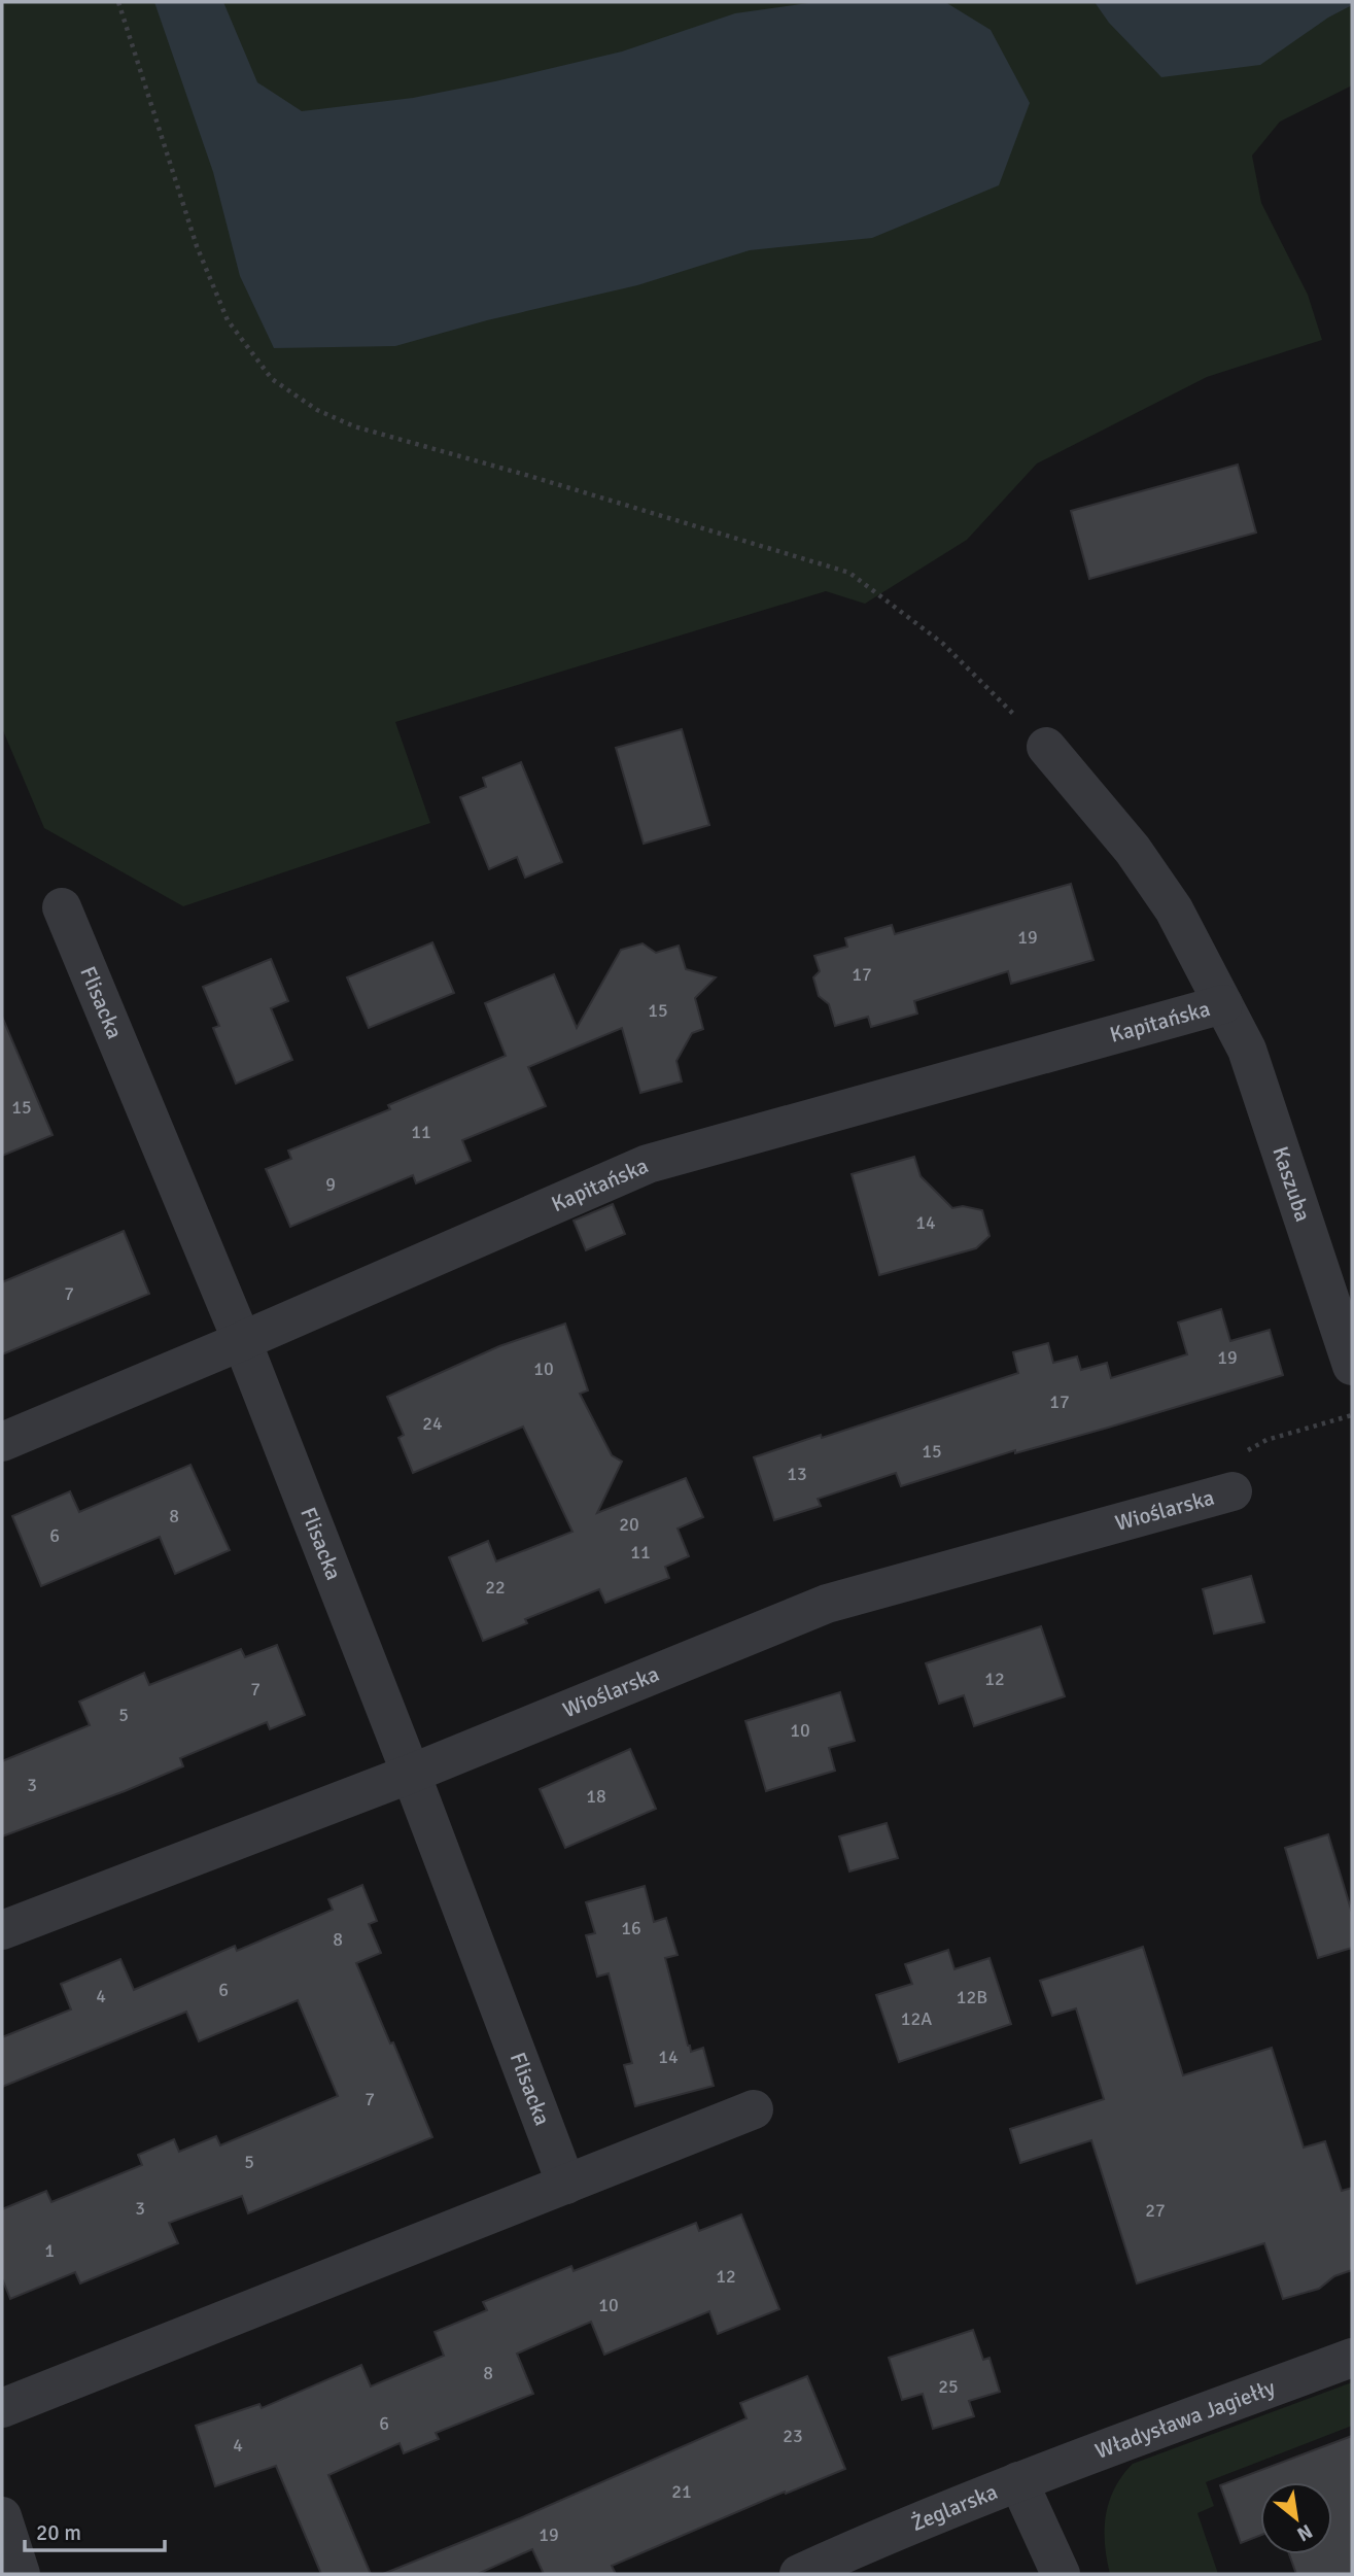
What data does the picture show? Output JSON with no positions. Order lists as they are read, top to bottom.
{
  "streets": {
    "street": [
      "Flisacka",
      "Kapitańska",
      "Kaszuba",
      "Wioślarska",
      "Władysława Jagiełły",
      "Żeglarska"
    ]
  },
  "crossings": [
    ["Flisacka", "Kapitańska"],
    ["Flisacka", "Wioślarska"],
    ["Kapitańska", "Kaszuba"],
    ["Władysława Jagiełły", "Żeglarska"]
  ],
  "house_numbers": [
    "19",
    "17",
    "15",
    "15",
    "11",
    "9",
    "14",
    "7",
    "19",
    "10",
    "17",
    "24",
    "15",
    "13",
    "8",
    "20",
    "6",
    "11",
    "22",
    "12",
    "7",
    "5",
    "10",
    "3",
    "18",
    "16",
    "8",
    "6",
    "4",
    "12B",
    "12A",
    "14",
    "7",
    "5",
    "3",
    "27",
    "1",
    "12",
    "10",
    "8",
    "25",
    "6",
    "23",
    "4",
    "21",
    "19"
  ],
  "scale_bar": "20 m",
  "north": "bottom right"
}
